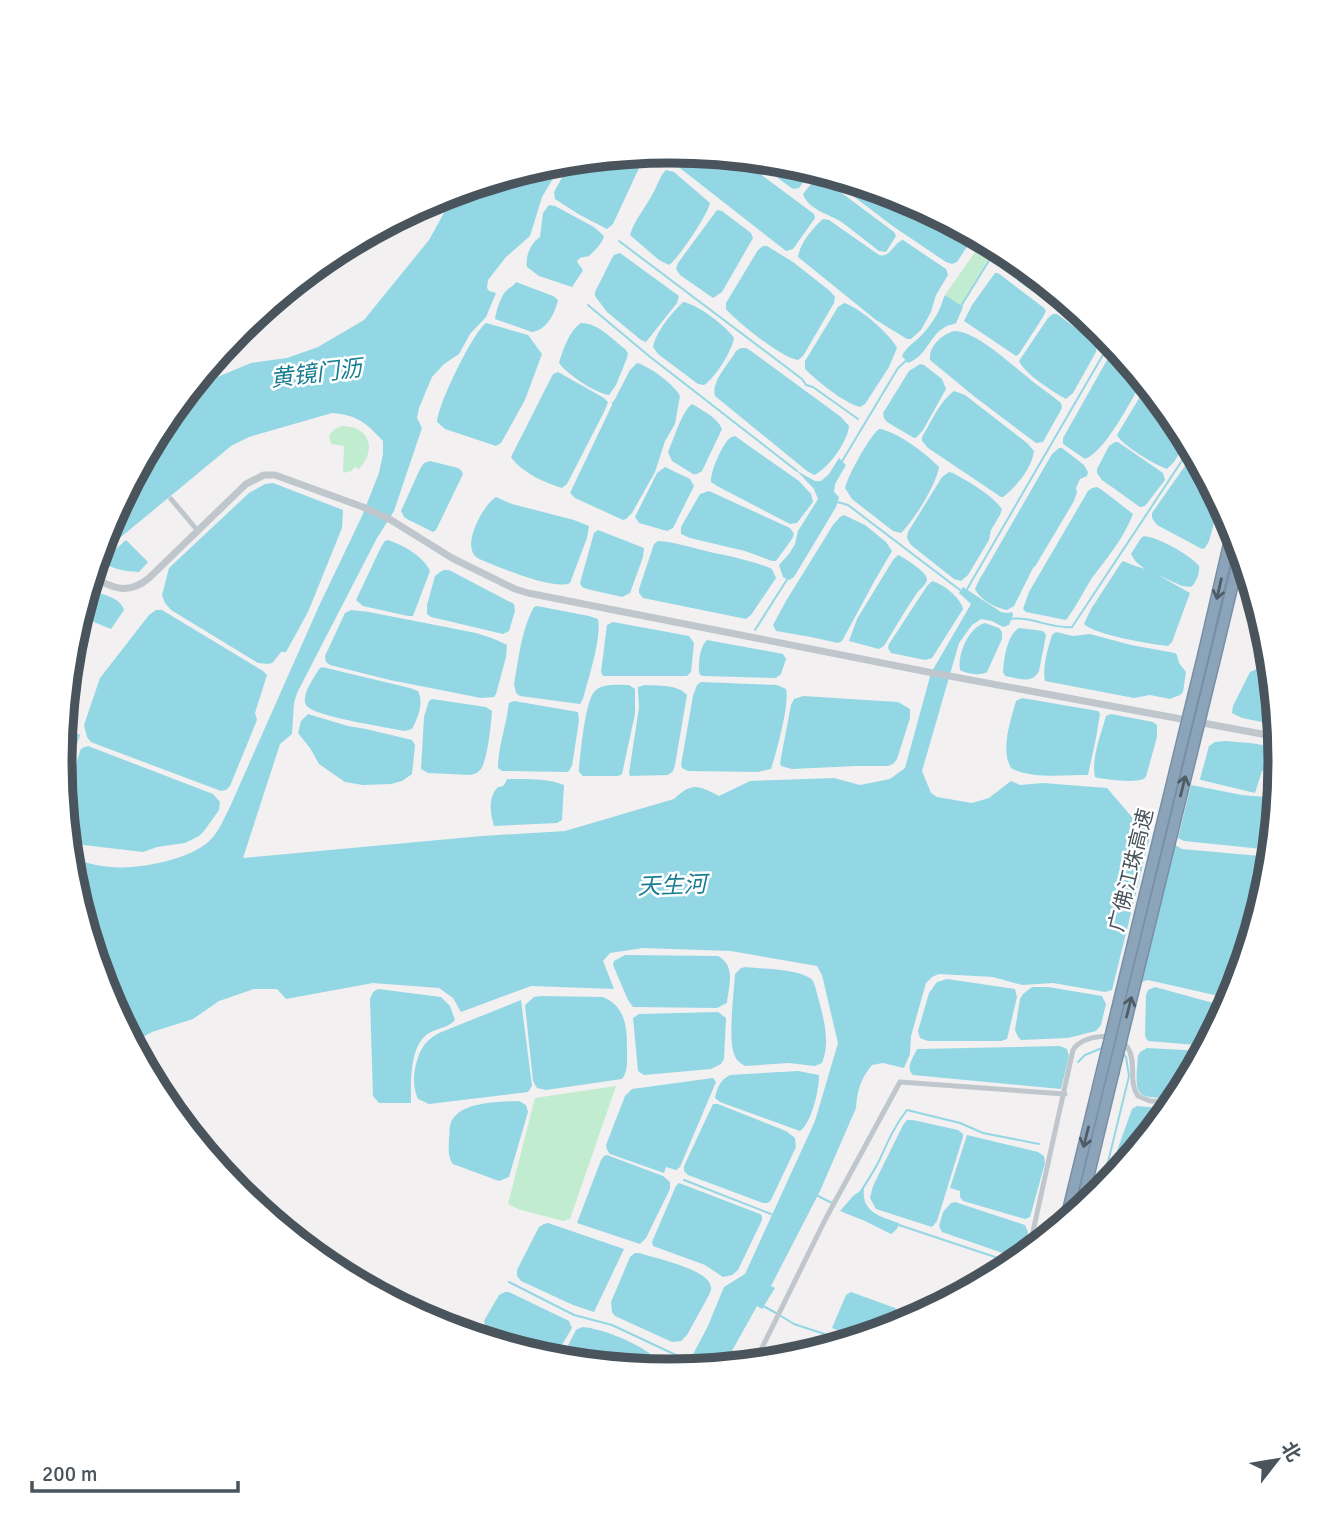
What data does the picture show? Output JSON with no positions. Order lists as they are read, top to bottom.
{
  "streets": {
    "highway": ["广佛江珠高速"]
  },
  "water": ["黄镜门沥", "天生河"],
  "scale_bar": "200 m",
  "north": "top right"
}
